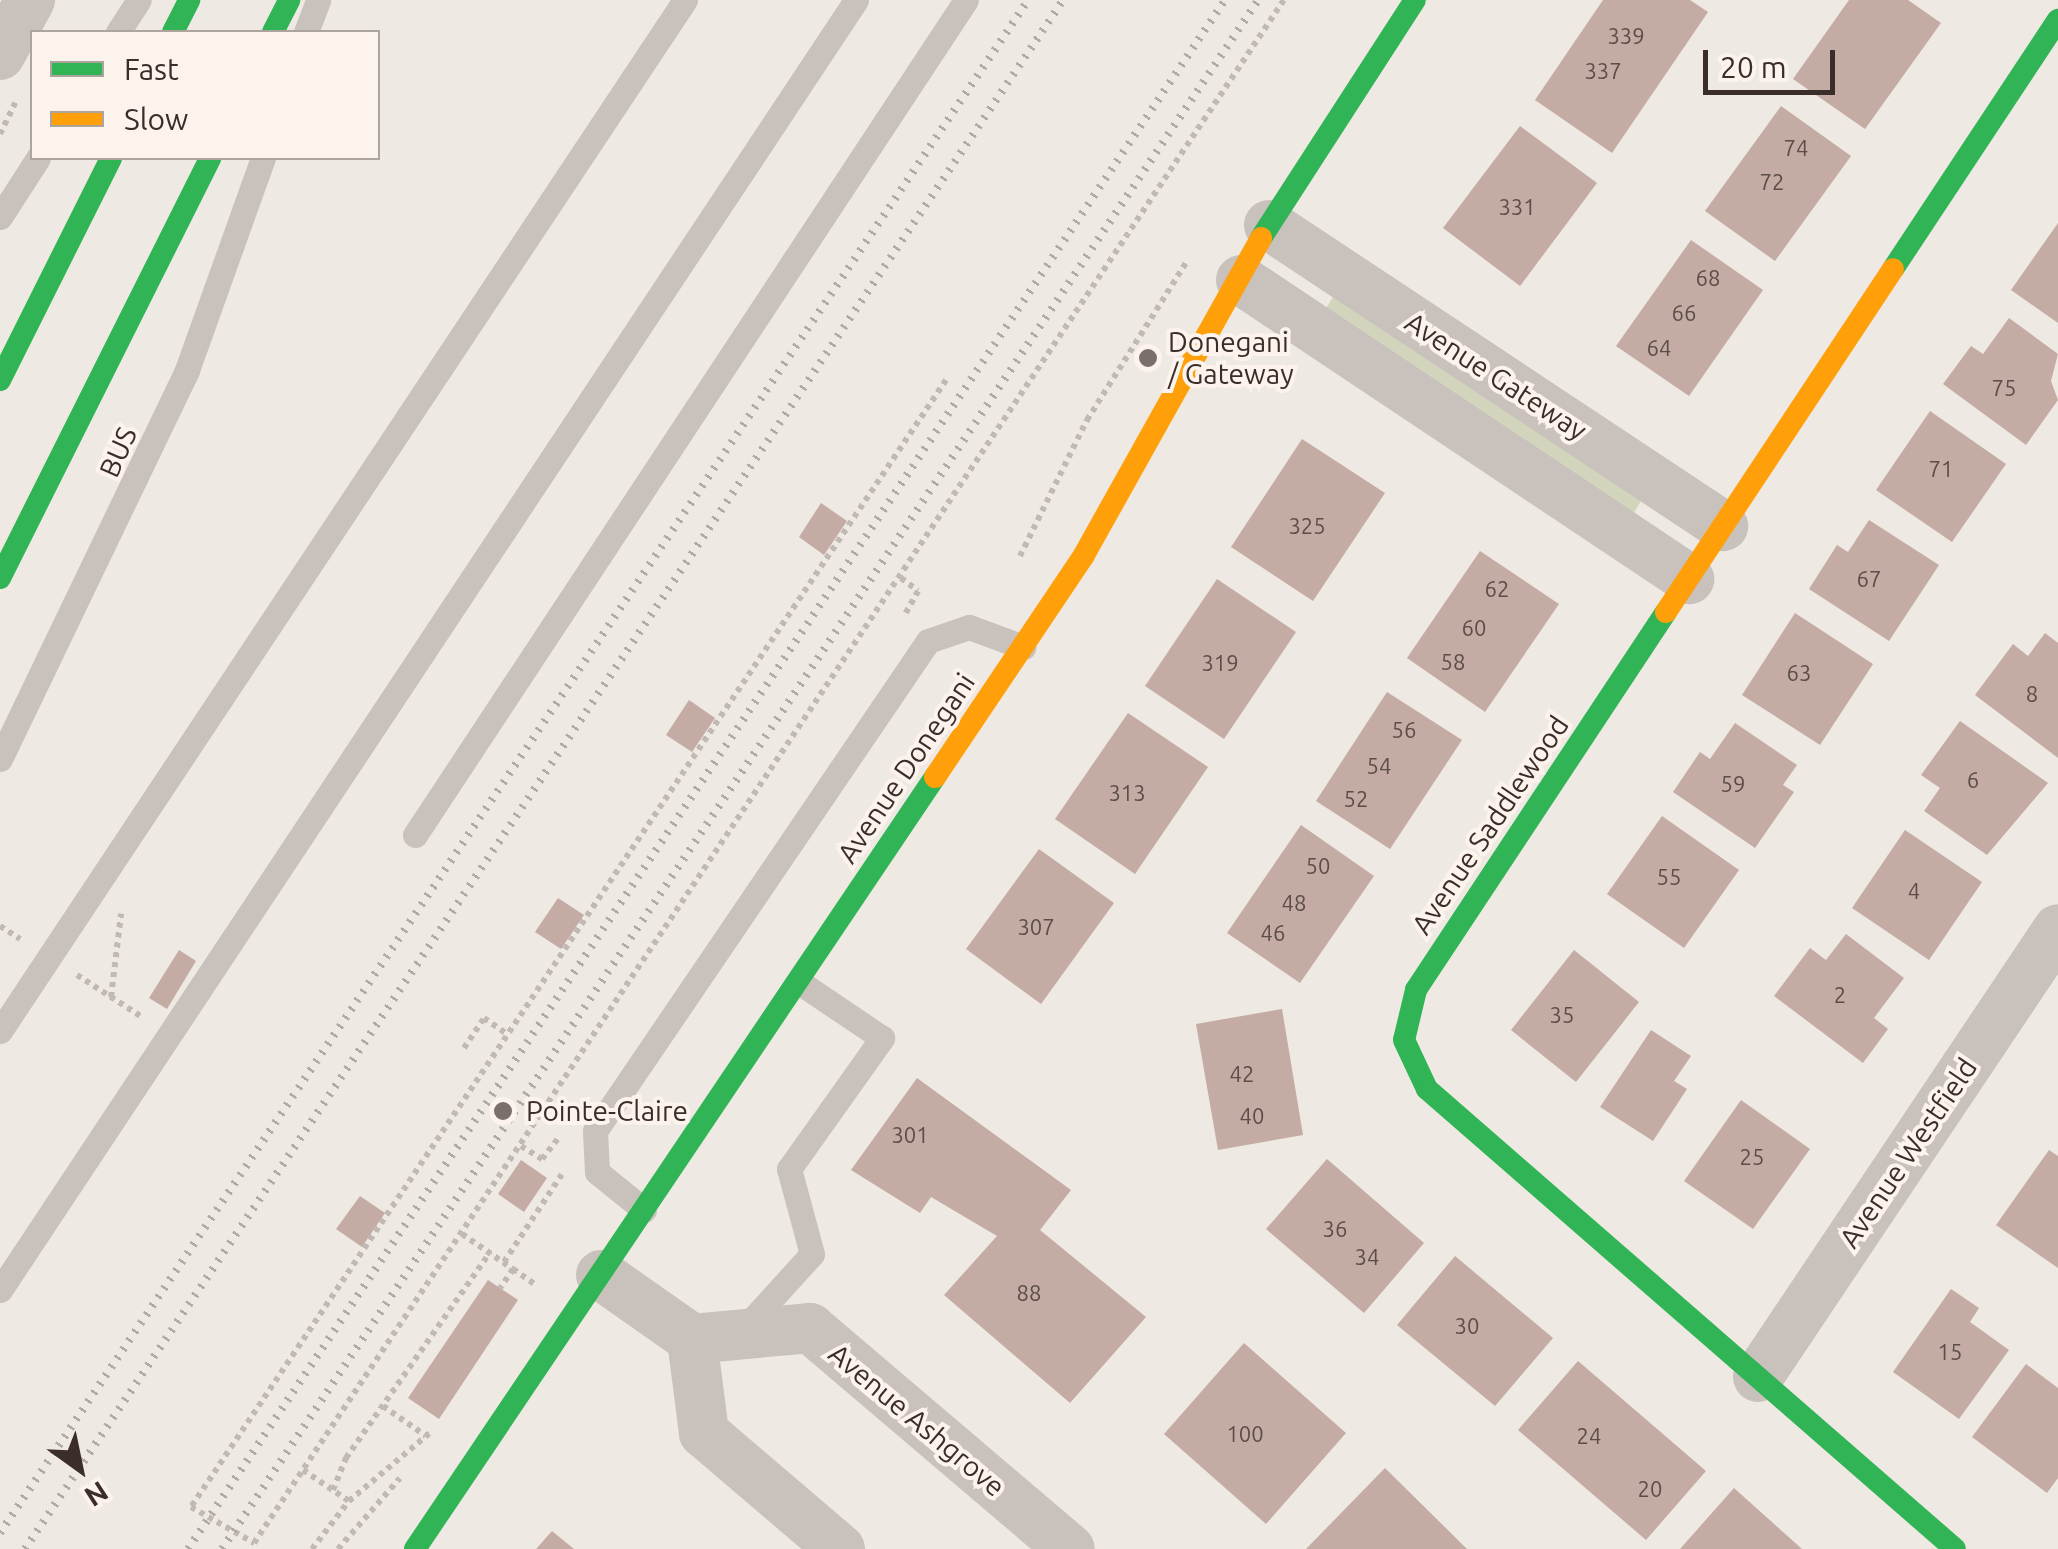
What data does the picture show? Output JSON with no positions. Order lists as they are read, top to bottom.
{
  "streets": {
    "main road": ["Avenue Donegani", "Avenue Saddlewood"],
    "street": ["Avenue Gateway", "Avenue Westfield", "Avenue Ashgrove"],
    "lane": ["BUS"]
  },
  "crossings": [
    ["Avenue Gateway", "Avenue Donegani"],
    ["Avenue Gateway", "Avenue Saddlewood"],
    ["Avenue Saddlewood", "Avenue Westfield"]
  ],
  "places": ["Donegani / Gateway", "Pointe-Claire"],
  "house_numbers": [
    "339",
    "337",
    "74",
    "72",
    "331",
    "68",
    "66",
    "64",
    "75",
    "71",
    "325",
    "67",
    "62",
    "60",
    "58",
    "319",
    "63",
    "8",
    "56",
    "54",
    "6",
    "59",
    "313",
    "52",
    "50",
    "55",
    "4",
    "48",
    "307",
    "46",
    "2",
    "35",
    "42",
    "40",
    "301",
    "25",
    "36",
    "34",
    "88",
    "30",
    "15",
    "100",
    "24",
    "20"
  ],
  "legend": ["Fast", "Slow"],
  "scale_bar": "20 m",
  "north": "bottom right"
}
